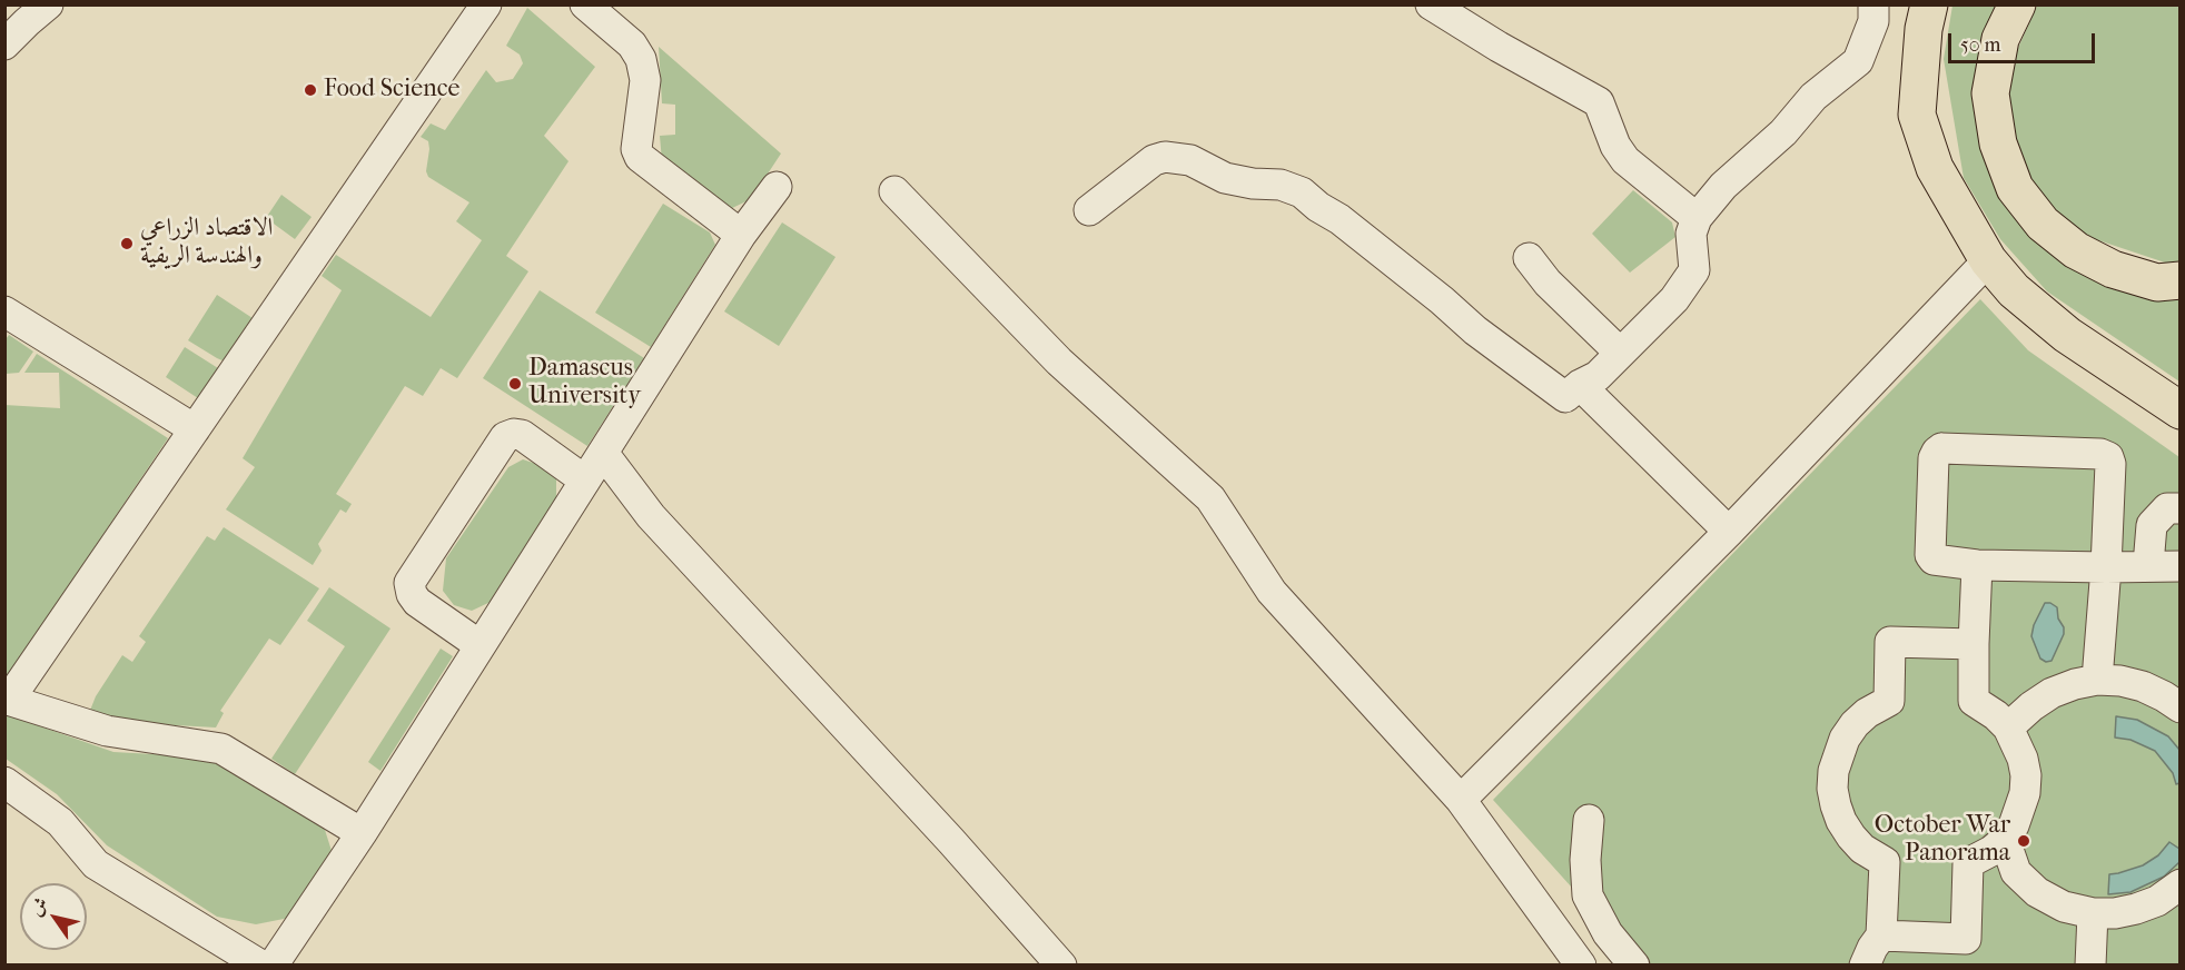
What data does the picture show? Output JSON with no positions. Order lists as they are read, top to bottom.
{
  "places": [
    "Food Science",
    "الاقتصاد الزراعي والهندسة الريفية",
    "Damascus University",
    "October War Panorama"
  ],
  "scale_bar": "50 m",
  "north": "top left"
}
